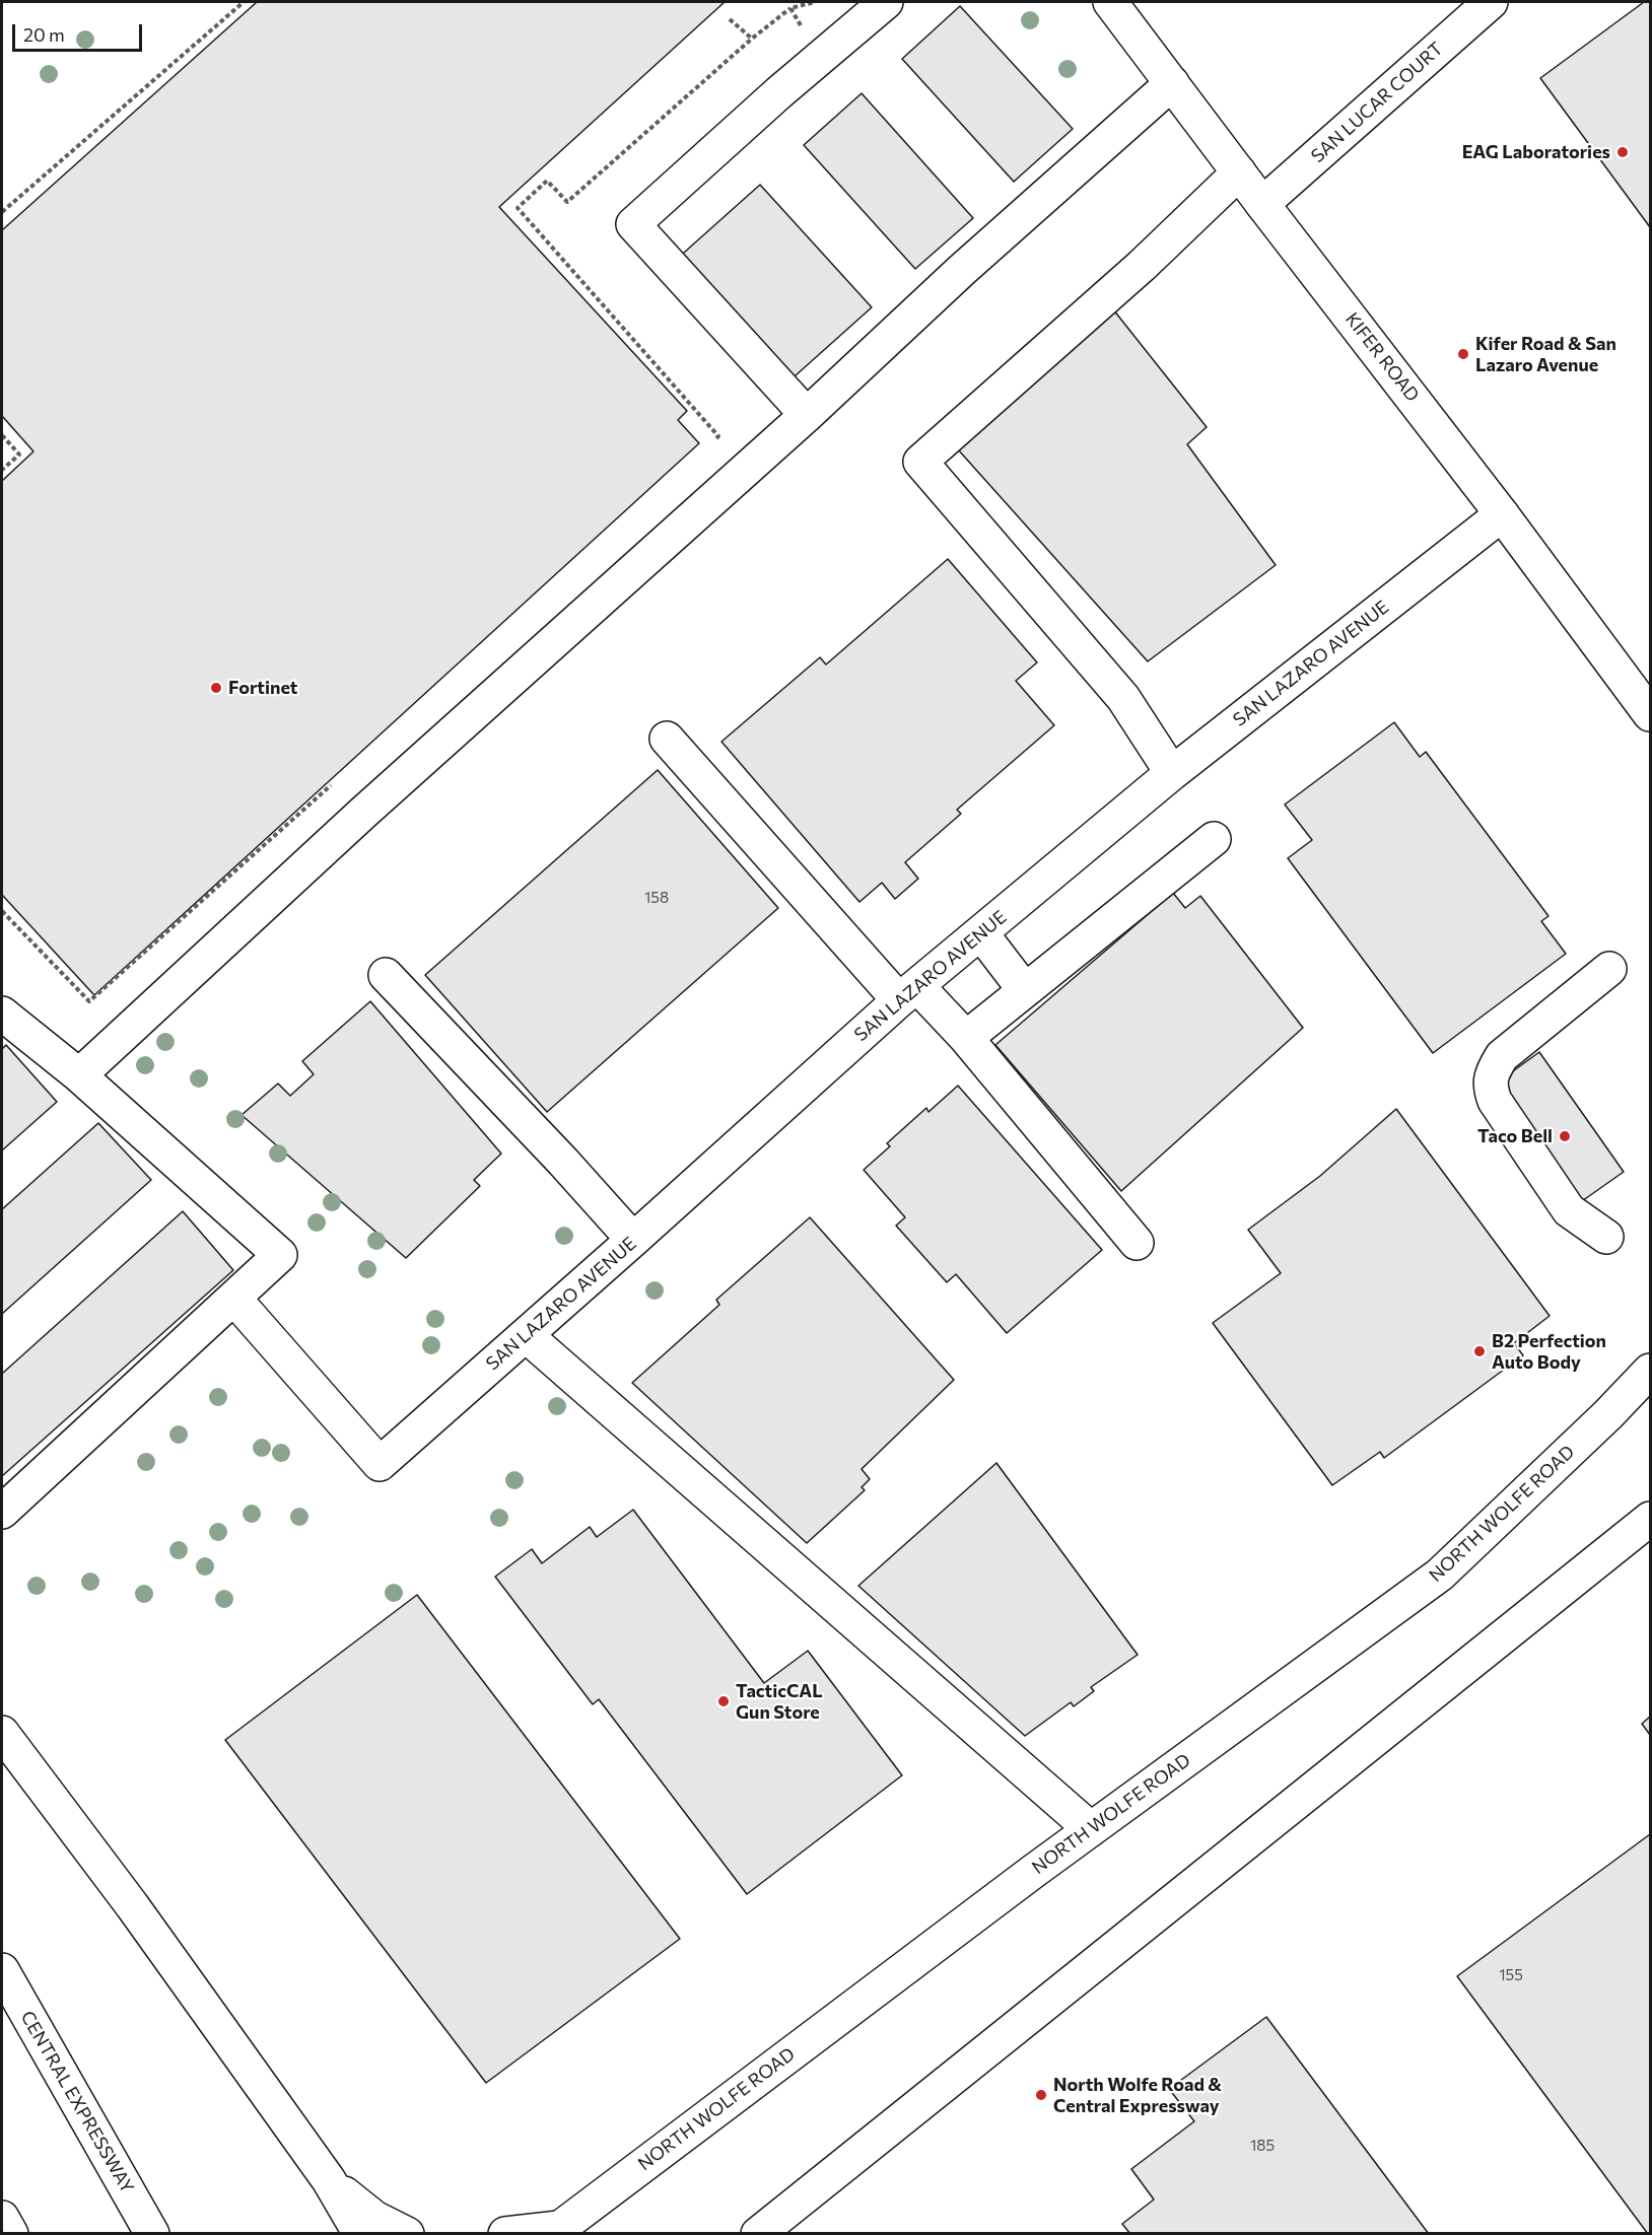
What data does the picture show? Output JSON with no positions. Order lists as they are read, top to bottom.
{
  "streets": {
    "main road": [
      "SAN LUCAR COURT",
      "KIFER ROAD",
      "SAN LAZARO AVENUE",
      "NORTH WOLFE ROAD",
      "CENTRAL EXPRESSWAY"
    ]
  },
  "crossings": [
    ["SAN LUCAR COURT", "KIFER ROAD"],
    ["KIFER ROAD", "SAN LAZARO AVENUE"]
  ],
  "places": [
    "EAG Laboratories",
    "Kifer Road & San Lazaro Avenue",
    "Fortinet",
    "Taco Bell",
    "B2 Perfection Auto Body",
    "TacticCAL Gun Store",
    "North Wolfe Road & Central Expressway"
  ],
  "house_numbers": ["158", "155", "185"],
  "scale_bar": "20 m"
}
